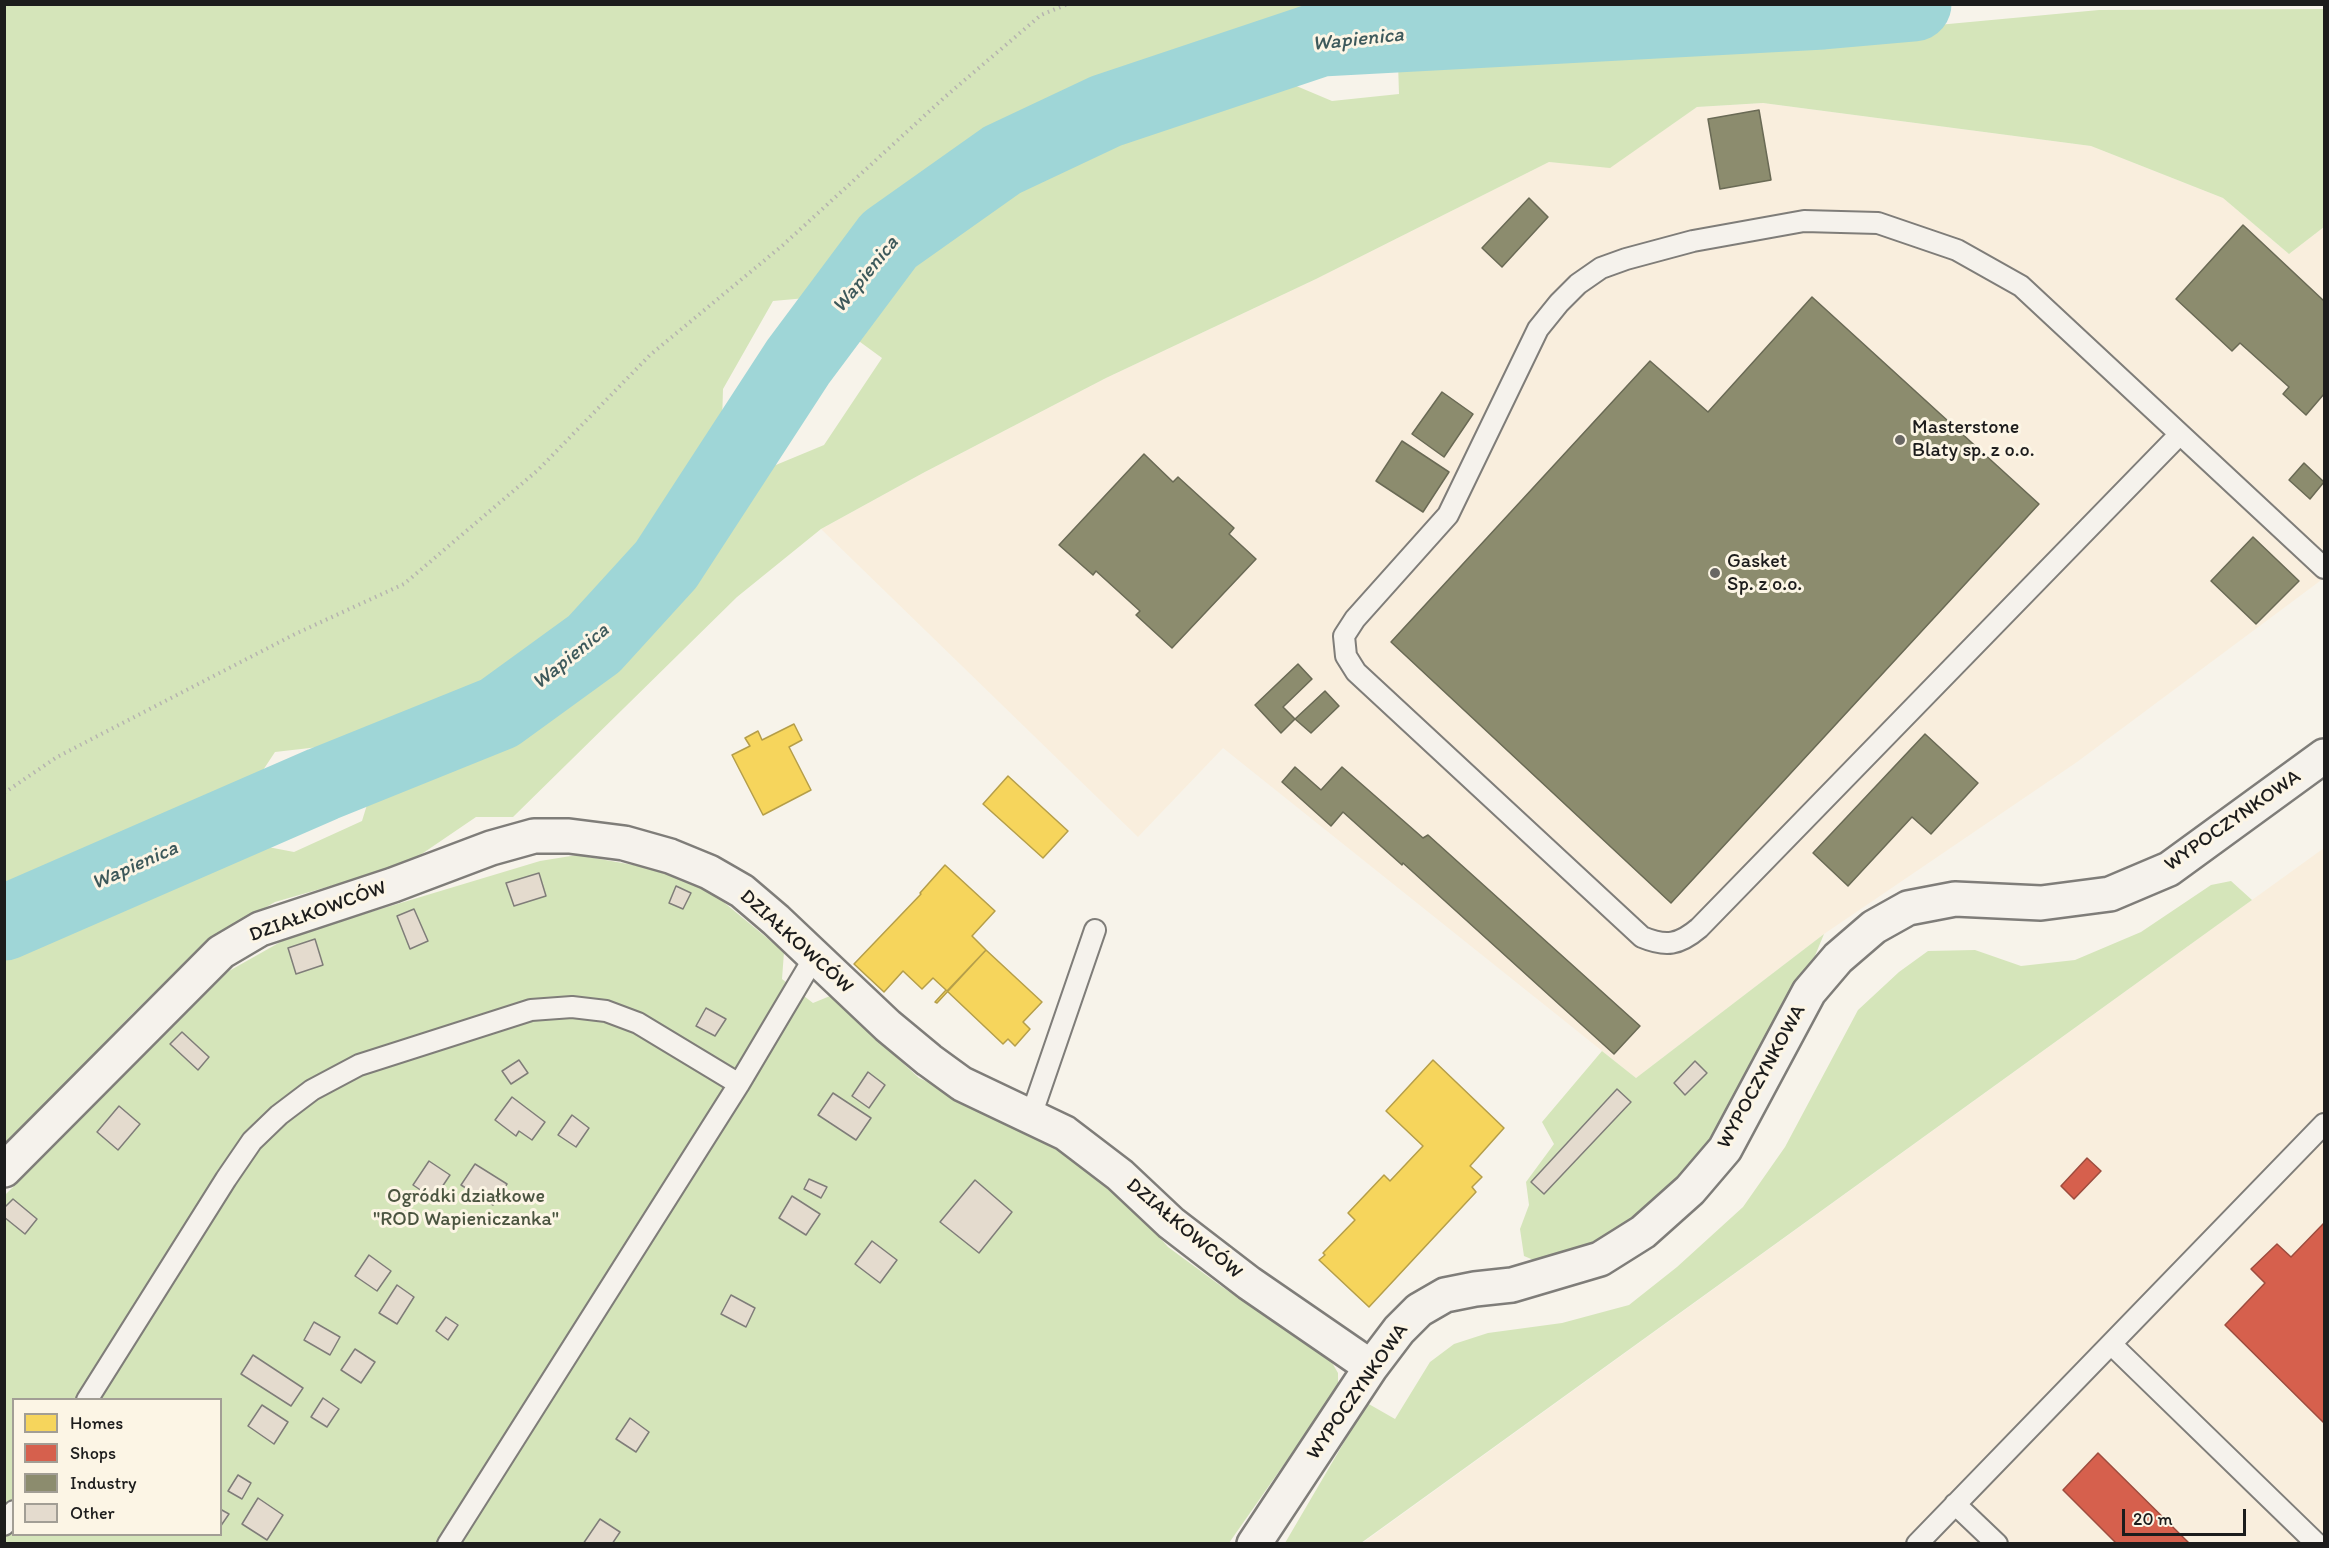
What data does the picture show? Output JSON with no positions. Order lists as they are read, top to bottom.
{
  "streets": {
    "street": ["WYPOCZYNKOWA", "DZIAŁKOWCÓW"]
  },
  "crossings": [
    ["WYPOCZYNKOWA", "DZIAŁKOWCÓW"]
  ],
  "water": ["Wapienica"],
  "parks": ["Ogródki działkowe \"ROD Wapieniczanka\""],
  "places": ["Masterstone Blaty sp. z o.o.", "Gasket Sp. z o.o."],
  "legend": [
    "Homes",
    "Shops",
    "Industry",
    "Other"
  ],
  "scale_bar": "20 m"
}
